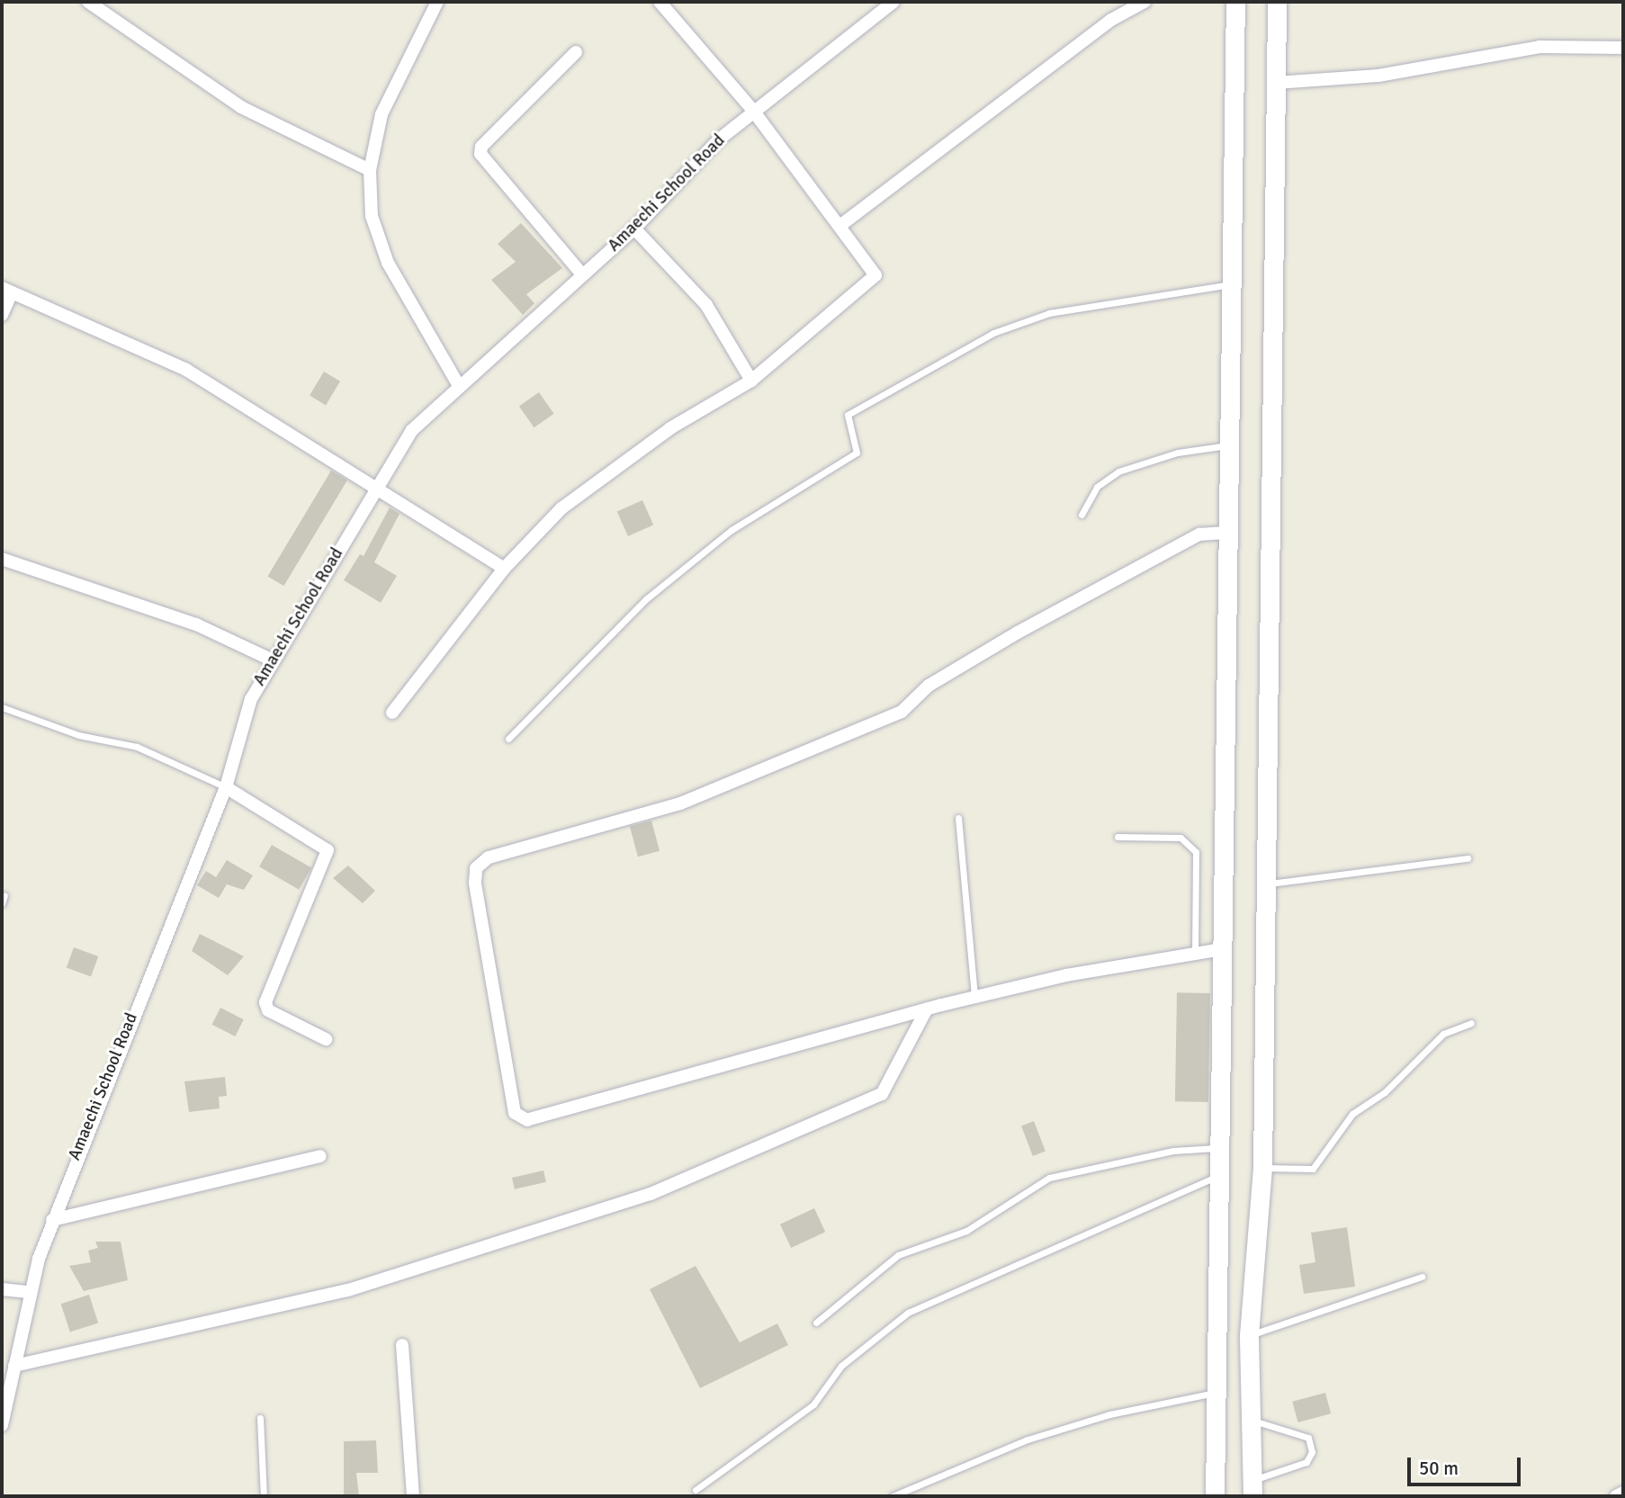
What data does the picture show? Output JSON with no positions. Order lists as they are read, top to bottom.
{
  "streets": {
    "street": ["Amaechi School Road"]
  },
  "scale_bar": "50 m"
}
